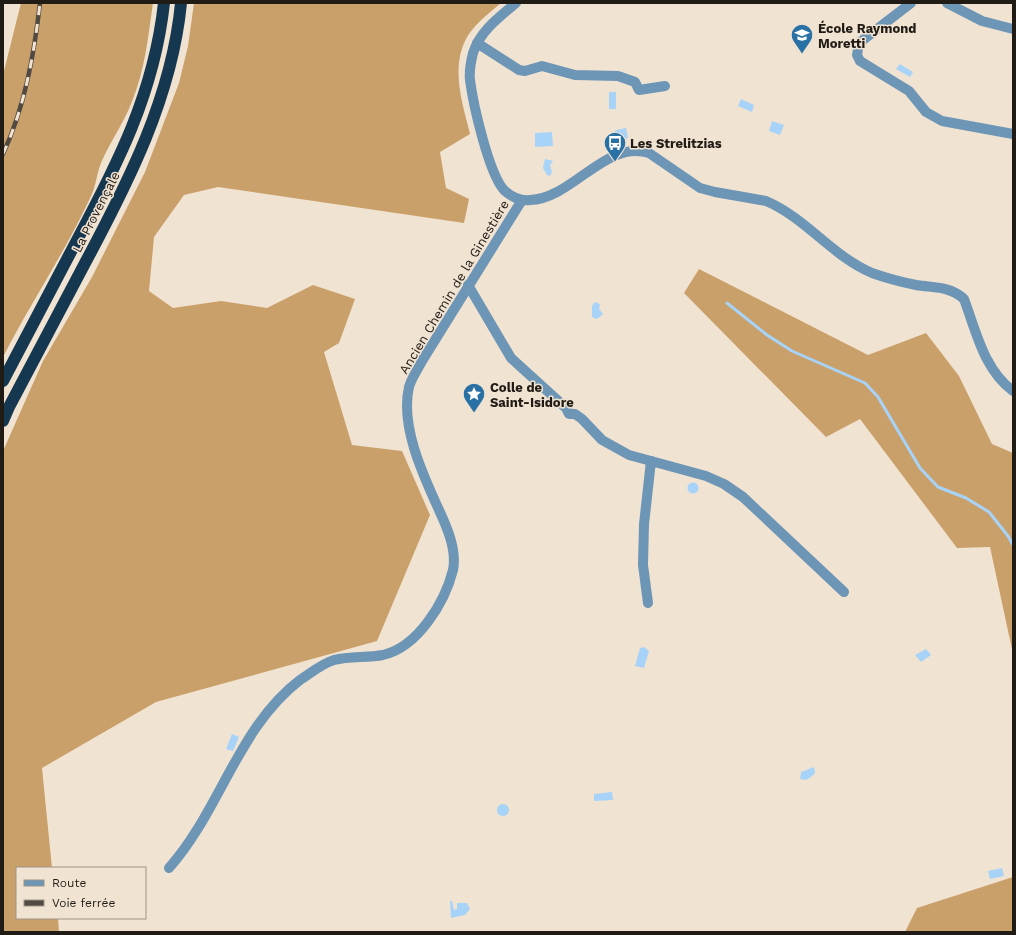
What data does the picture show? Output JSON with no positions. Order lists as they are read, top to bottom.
{
  "streets": {
    "highway": ["La Provençale"],
    "street": ["Ancien Chemin de la Ginestière"]
  },
  "places": {
    "school or university": ["École Raymond Moretti"],
    "bus stop": ["Les Strelitzias"],
    "place": ["Colle de Saint-Isidore"]
  },
  "legend": ["Route", "Voie ferrée"]
}
